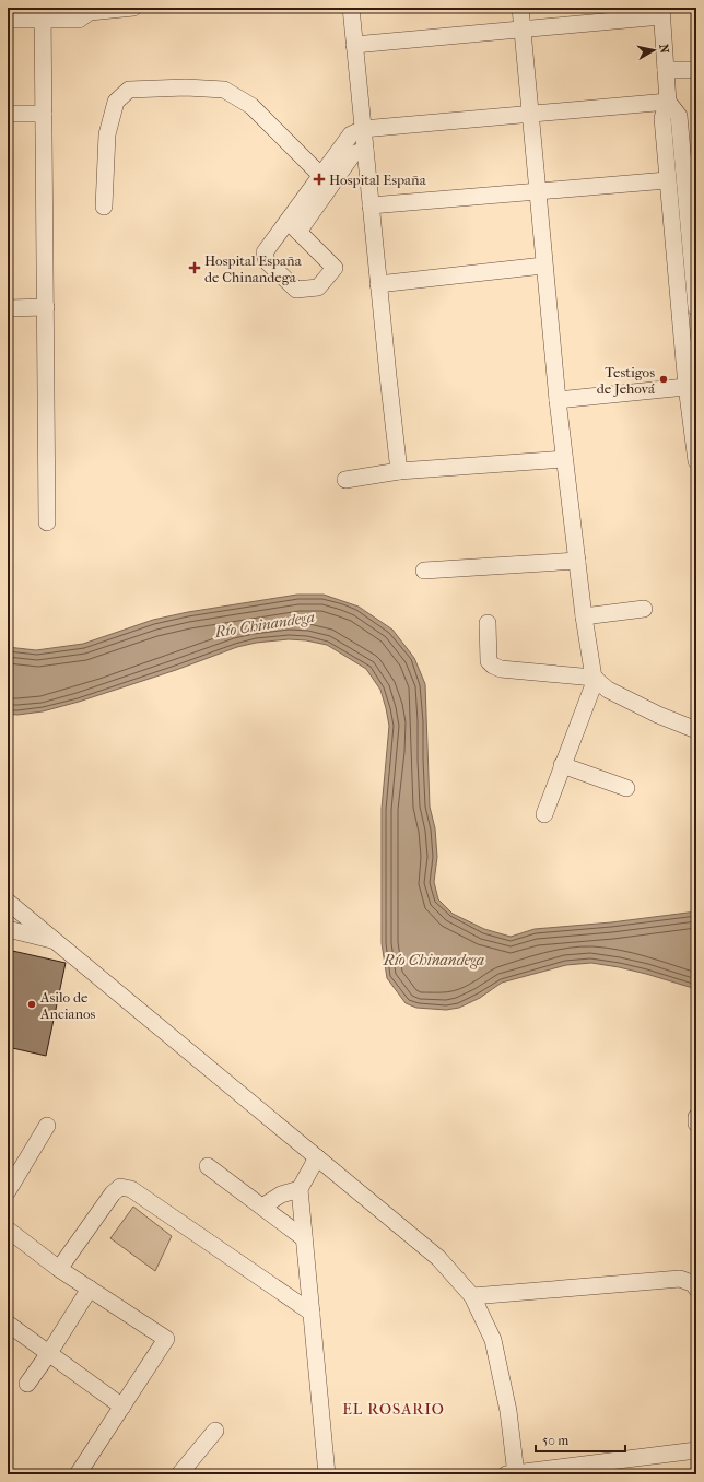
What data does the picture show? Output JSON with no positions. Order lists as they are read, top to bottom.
{
  "districts": ["EL ROSARIO"],
  "water": ["Río Chinandega"],
  "places": {
    "health": ["Hospital España", "Hospital España de Chinandega"],
    "other": ["Testigos de Jehová", "Asilo de Ancianos"]
  },
  "scale_bar": "50 m",
  "north": "right"
}
